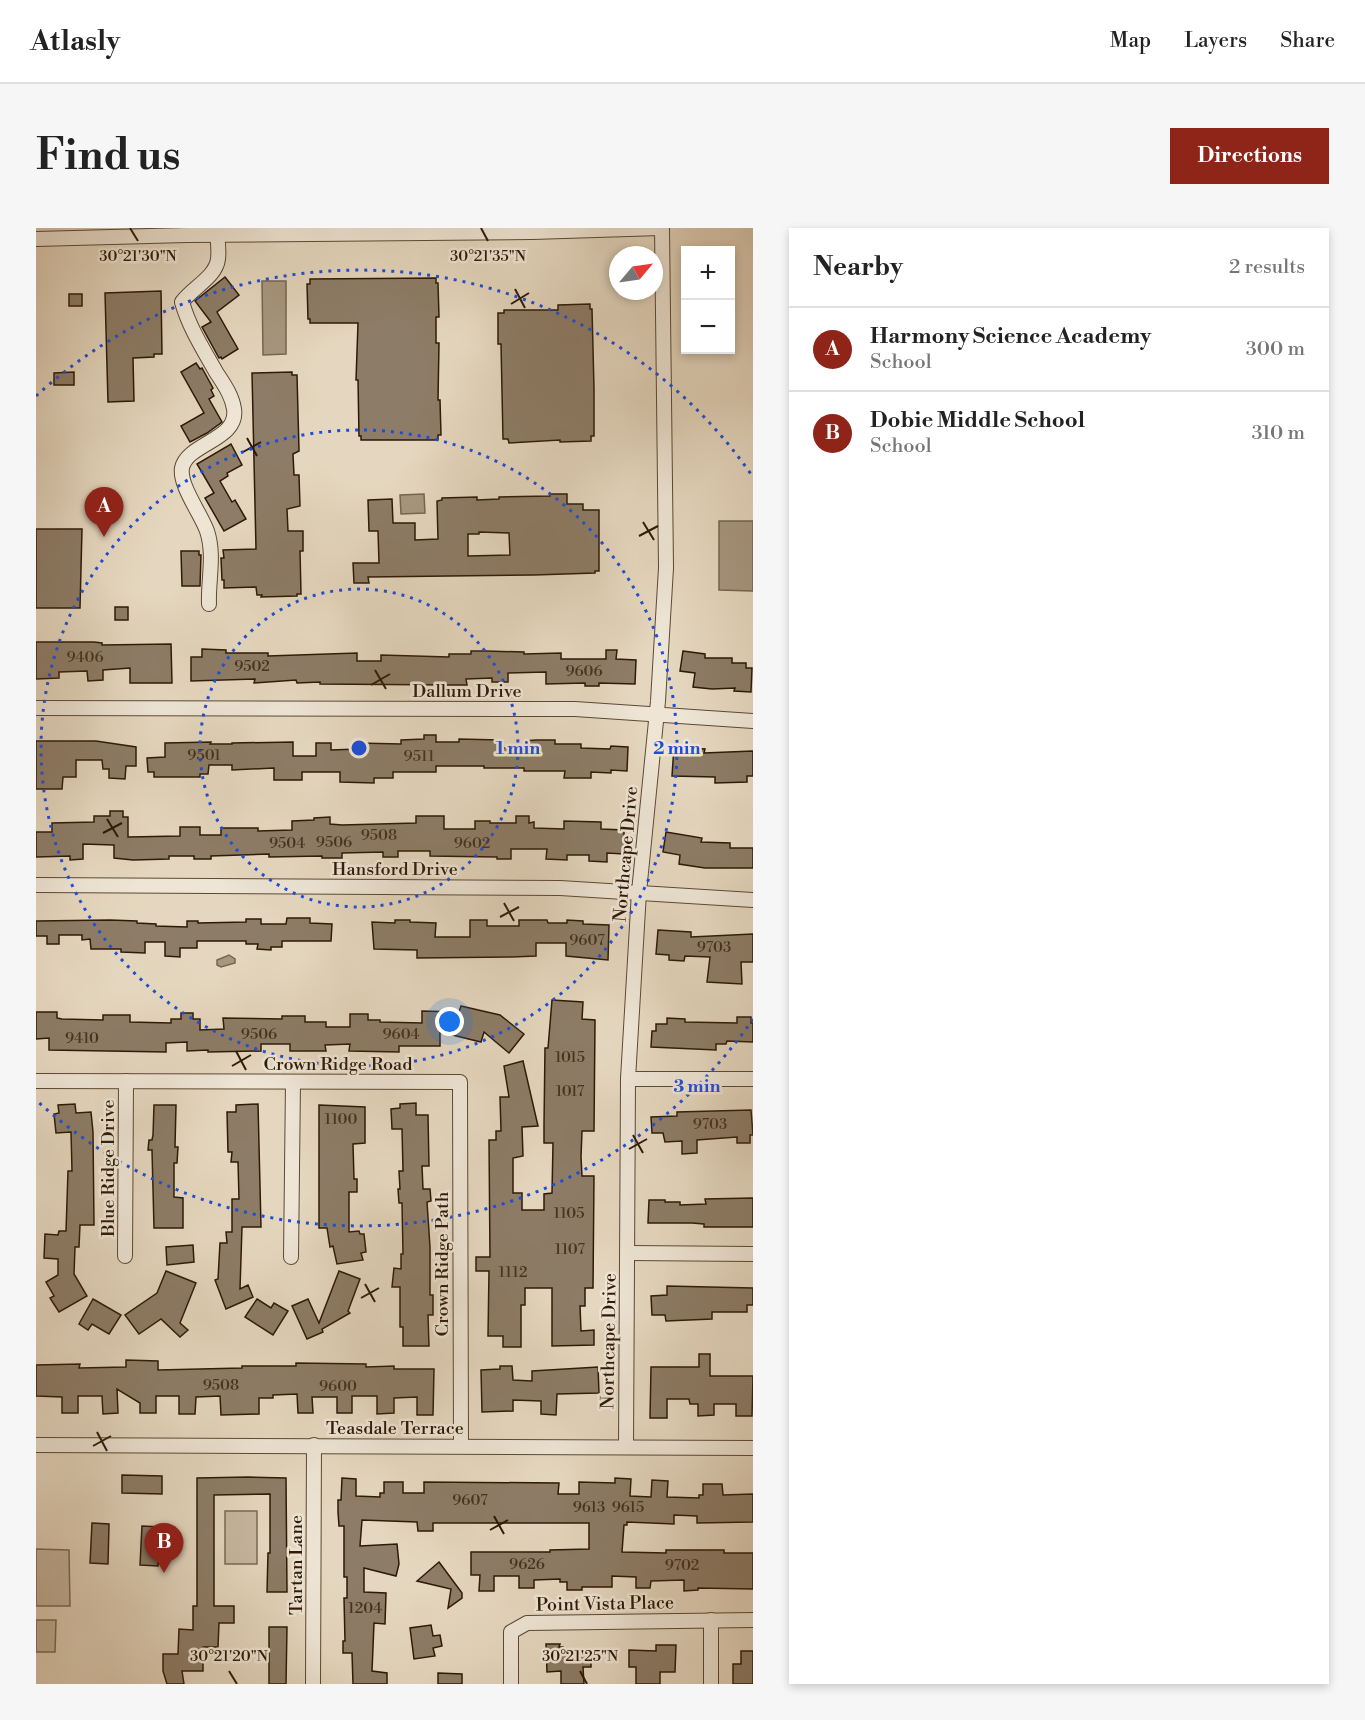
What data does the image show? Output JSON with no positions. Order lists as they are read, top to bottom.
{
  "streets": {
    "street": [
      "Dallum Drive",
      "Northcape Drive",
      "Hansford Drive",
      "Crown Ridge Road",
      "Blue Ridge Drive",
      "Crown Ridge Path",
      "Teasdale Terrace",
      "Tartan Lane",
      "Point Vista Place"
    ]
  },
  "crossings": [
    ["Dallum Drive", "Northcape Drive"],
    ["Northcape Drive", "Hansford Drive"],
    ["Northcape Drive", "Teasdale Terrace"],
    ["Crown Ridge Road", "Blue Ridge Drive"],
    ["Crown Ridge Road", "Crown Ridge Path"],
    ["Crown Ridge Path", "Teasdale Terrace"],
    ["Teasdale Terrace", "Tartan Lane"]
  ],
  "house_numbers": [
    "9406",
    "9502",
    "9606",
    "9501",
    "9511",
    "9508",
    "9506",
    "9504",
    "9602",
    "9607",
    "9703",
    "9506",
    "9604",
    "9410",
    "1015",
    "1017",
    "1100",
    "9703",
    "1105",
    "1107",
    "1112",
    "9508",
    "9600",
    "9607",
    "9613",
    "9615",
    "9626",
    "9702",
    "1204"
  ],
  "north": "top right",
  "page": {
    "header": "Atlasly",
    "nav": ["Map", "Layers", "Share"],
    "buttons": "Directions",
    "title": "Find us",
    "heading": ["Nearby", "2 results"],
    "map_buttons": ["+", "−"],
    "list": [
      {
        "mark": "A",
        "name": "Harmony Science Academy",
        "note": "School",
        "value": "300 m"
      },
      {
        "mark": "B",
        "name": "Dobie Middle School",
        "note": "School",
        "value": "310 m"
      }
    ],
    "pins": ["A", "B"]
  },
  "coordinates": [
    "30°21'30\"N",
    "30°21'35\"N",
    "30°21'20\"N",
    "30°21'25\"N"
  ],
  "rings": ["1 min", "2 min", "3 min"]
}
